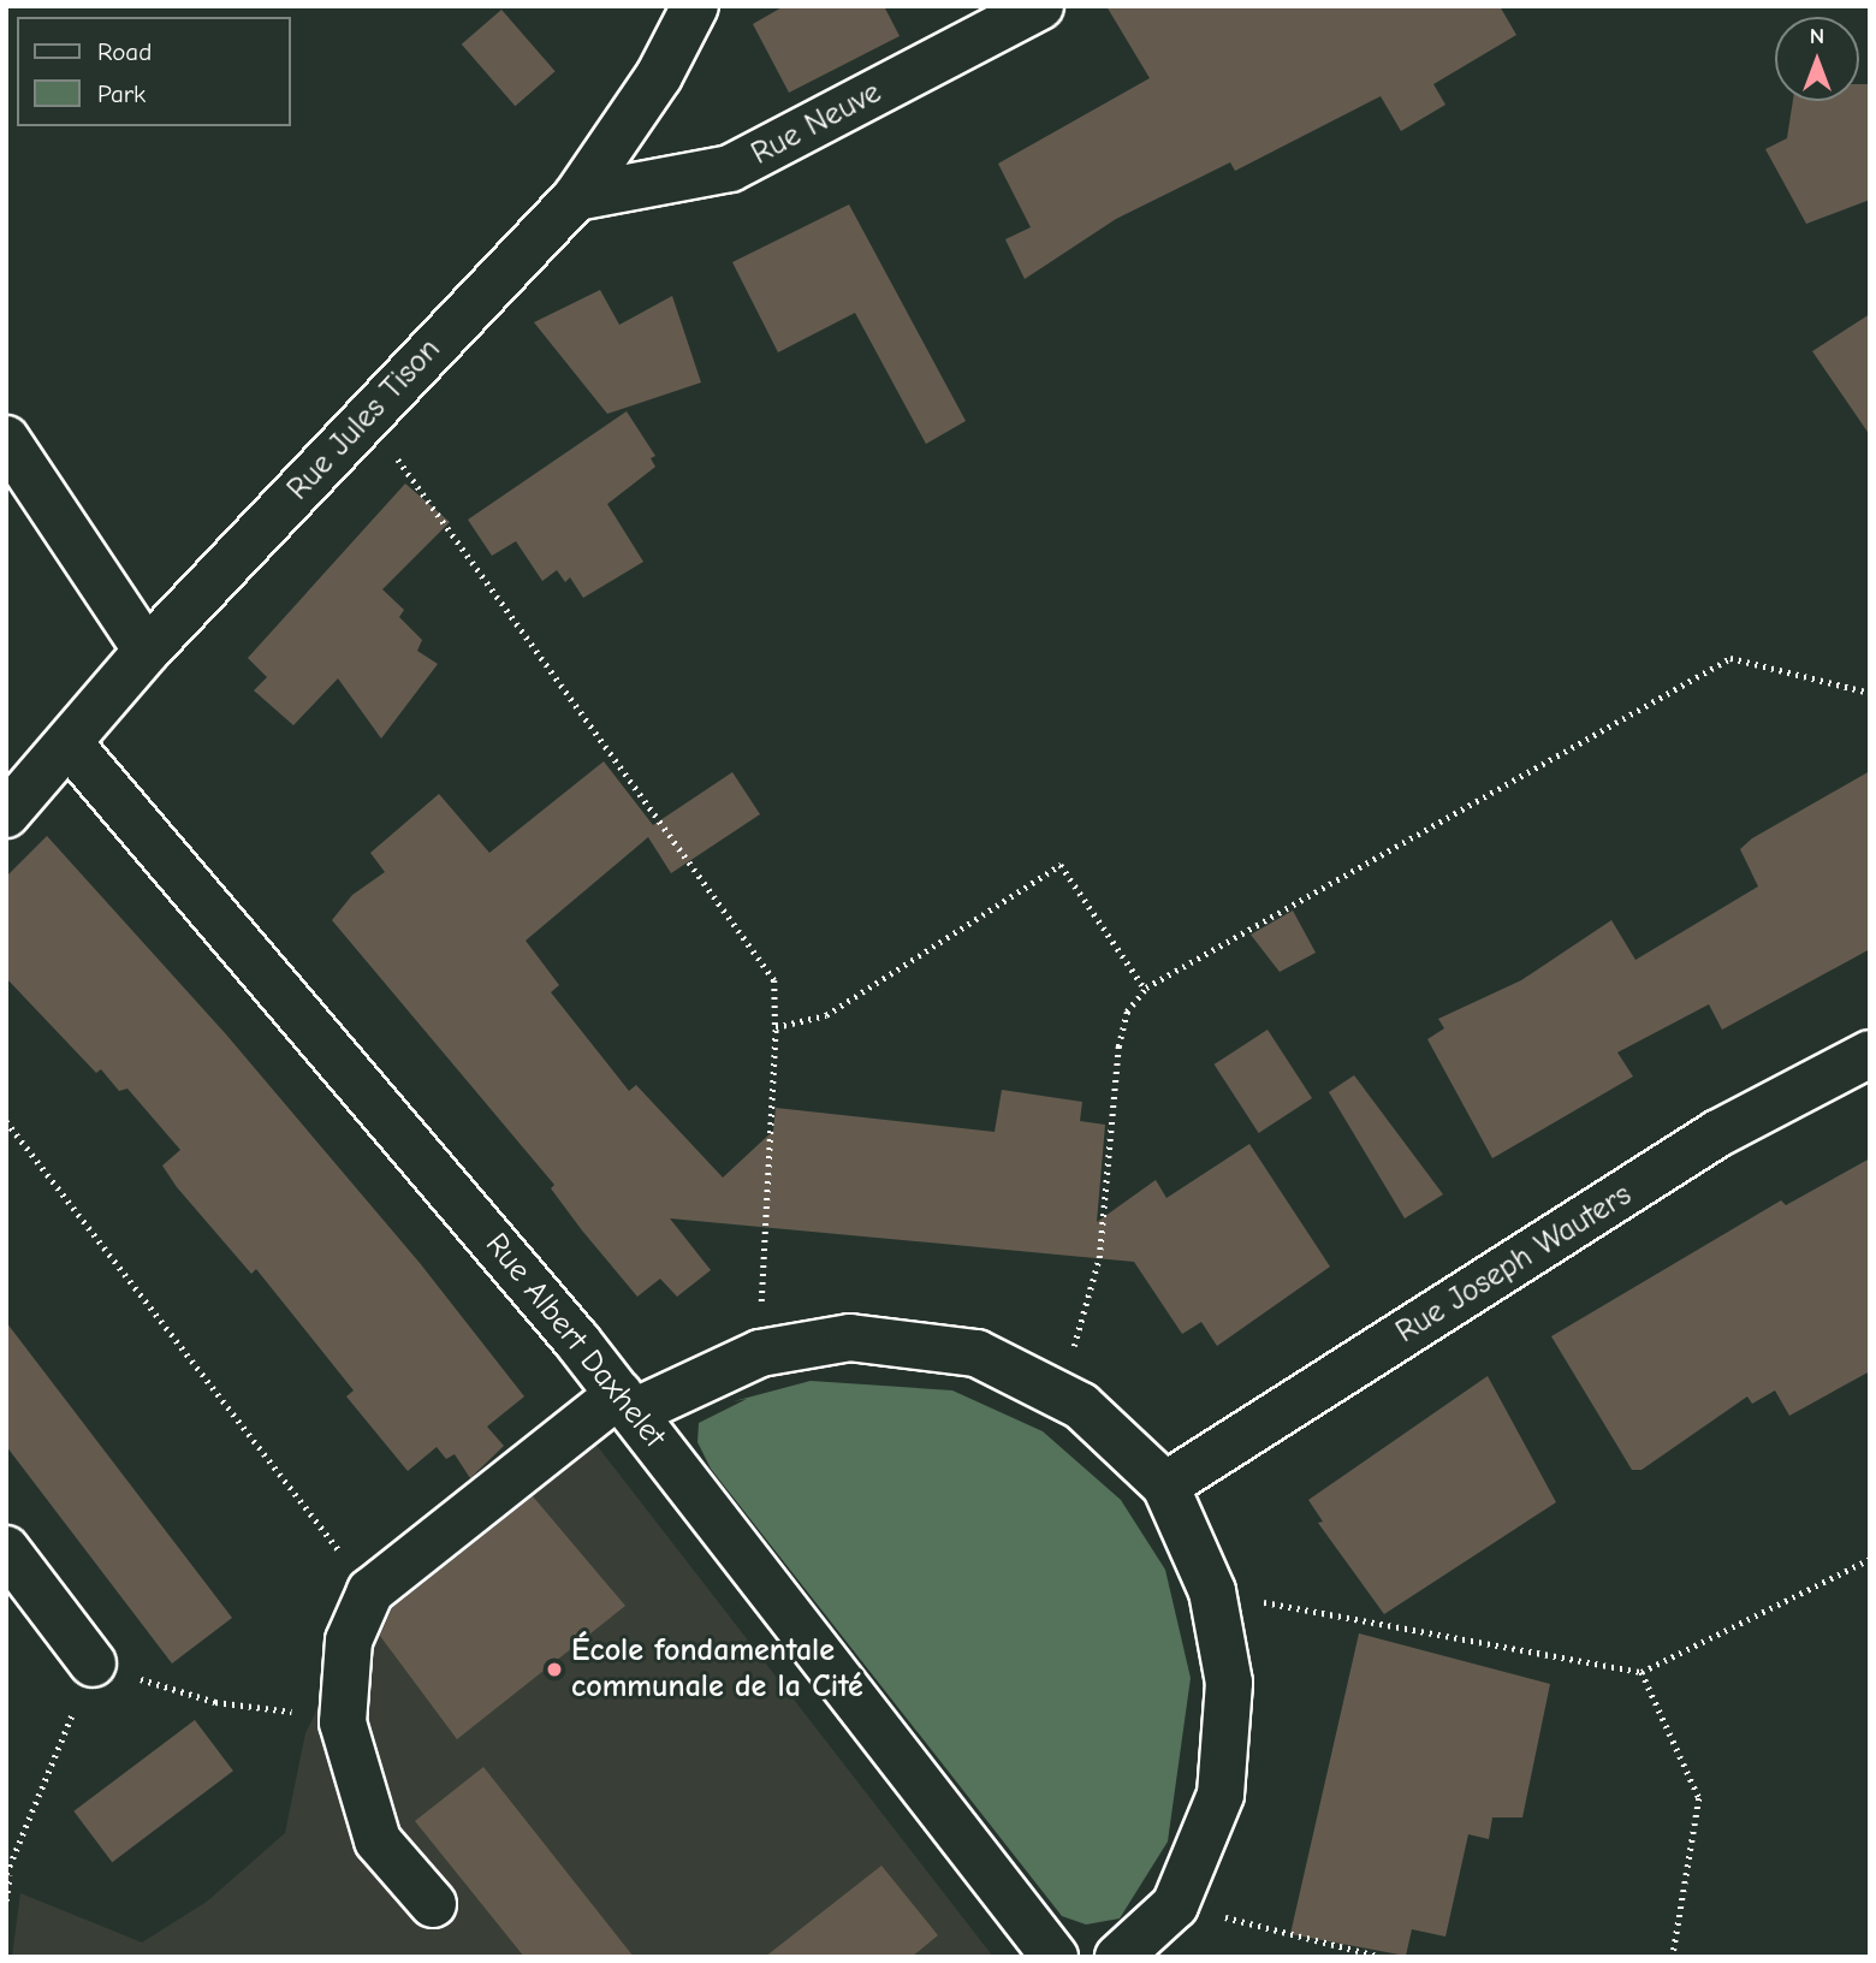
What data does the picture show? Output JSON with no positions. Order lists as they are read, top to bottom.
{
  "streets": {
    "street": [
      "Rue Neuve",
      "Rue Jules Tison",
      "Rue Joseph Wauters",
      "Rue Albert Daxhelet"
    ]
  },
  "crossings": [
    ["Rue Neuve", "Rue Jules Tison"],
    ["Rue Jules Tison", "Rue Albert Daxhelet"]
  ],
  "places": ["École fondamentale communale de la Cité"],
  "legend": ["Road", "Park"],
  "north": "top"
}
